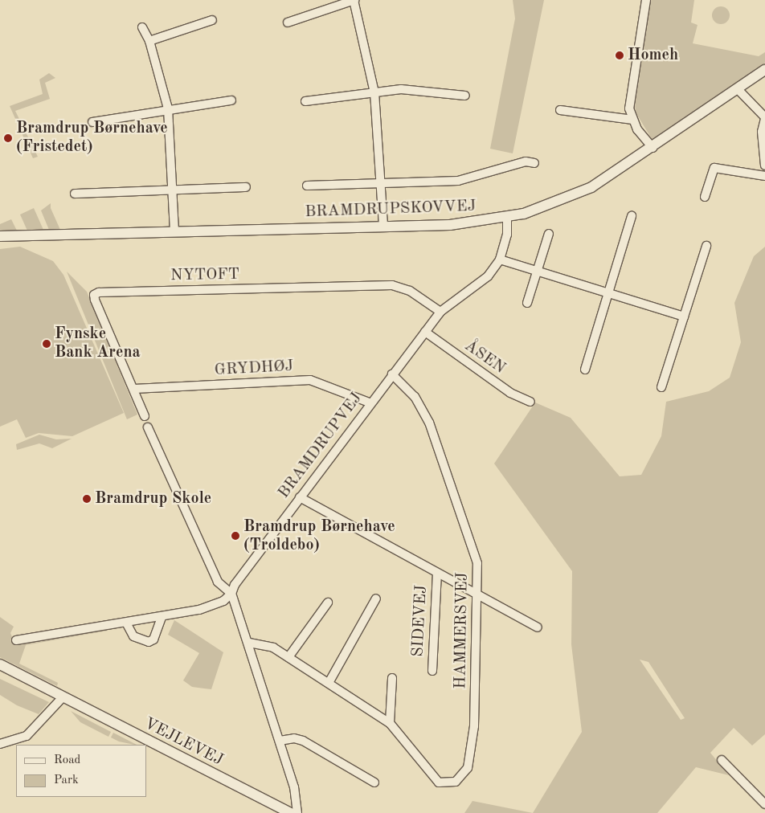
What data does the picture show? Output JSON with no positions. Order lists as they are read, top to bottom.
{
  "streets": {
    "street": [
      "BRAMDRUPSKOVVEJ",
      "NYTOFT",
      "ÅSEN",
      "GRYDHØJ",
      "BRAMDRUPVEJ",
      "SIDEVEJ",
      "HAMMERSVEJ",
      "VEJLEVEJ"
    ]
  },
  "crossings": [
    ["BRAMDRUPSKOVVEJ", "BRAMDRUPVEJ"],
    ["NYTOFT", "GRYDHØJ"],
    ["NYTOFT", "BRAMDRUPVEJ"],
    ["ÅSEN", "BRAMDRUPVEJ"],
    ["GRYDHØJ", "BRAMDRUPVEJ"],
    ["BRAMDRUPVEJ", "HAMMERSVEJ"]
  ],
  "places": [
    "Homeh",
    "Bramdrup Børnehave (Fristedet)",
    "Fynske Bank Arena",
    "Bramdrup Skole",
    "Bramdrup Børnehave (Troldebo)"
  ],
  "legend": ["Road", "Park"]
}
